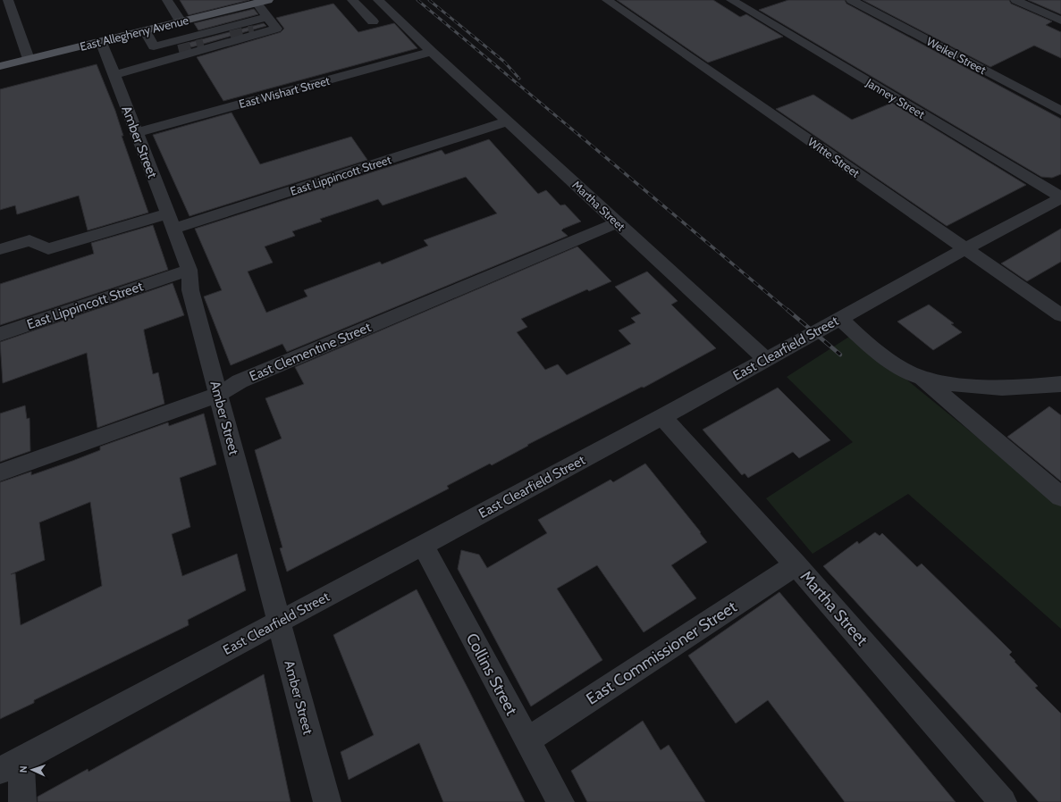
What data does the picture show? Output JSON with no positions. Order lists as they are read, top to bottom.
{
  "streets": {
    "main road": ["East Allegheny Avenue"],
    "street": [
      "Weikel Street",
      "East Wishart Street",
      "Janney Street",
      "Amber Street",
      "Witte Street",
      "East Lippincott Street",
      "Martha Street",
      "East Clearfield Street",
      "East Clementine Street",
      "East Commissioner Street",
      "Collins Street"
    ]
  },
  "crossings": [
    ["East Allegheny Avenue", "Amber Street"],
    ["East Wishart Street", "Amber Street"],
    ["East Wishart Street", "Martha Street"],
    ["Janney Street", "East Clearfield Street"],
    ["Amber Street", "East Lippincott Street"],
    ["Amber Street", "East Clearfield Street"],
    ["Amber Street", "East Clementine Street"],
    ["Witte Street", "East Clearfield Street"],
    ["East Lippincott Street", "Martha Street"],
    ["Martha Street", "East Clearfield Street"],
    ["Martha Street", "East Clementine Street"],
    ["Martha Street", "East Commissioner Street"],
    ["East Clearfield Street", "Collins Street"],
    ["East Commissioner Street", "Collins Street"]
  ],
  "north": "left"
}
